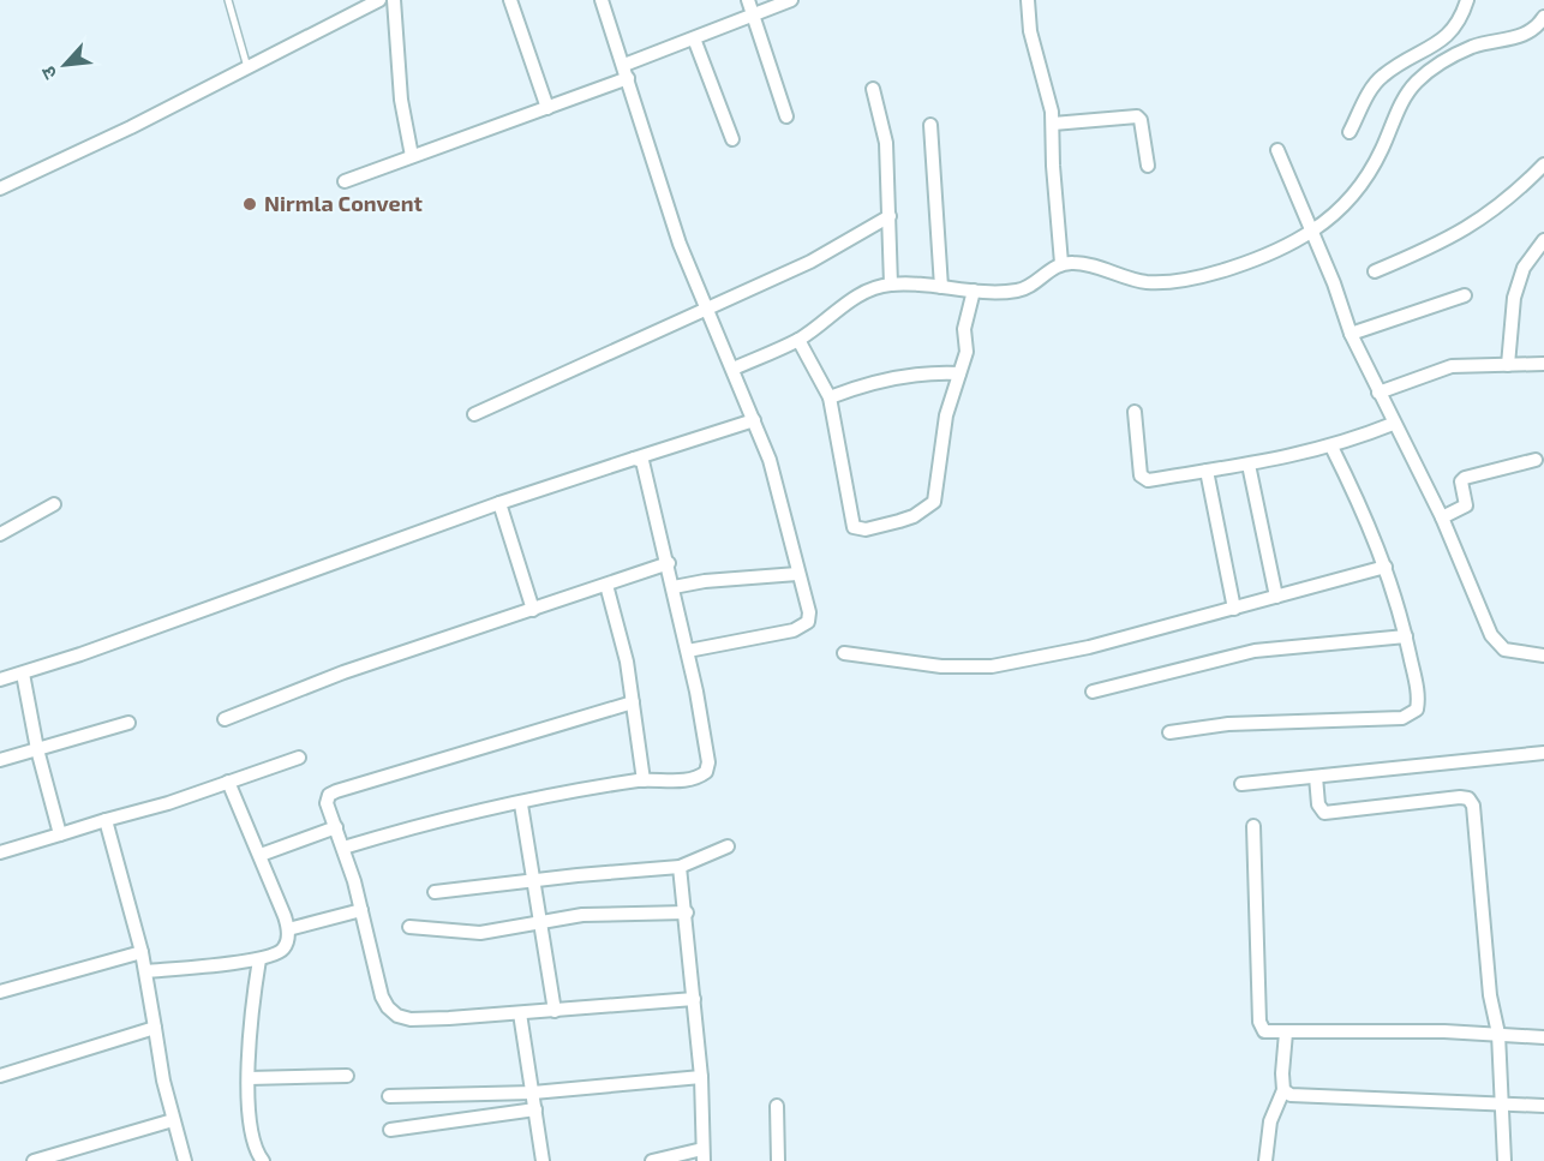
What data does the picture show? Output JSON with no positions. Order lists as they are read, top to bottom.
{
  "places": ["Nirmla Convent"],
  "north": "bottom left"
}
